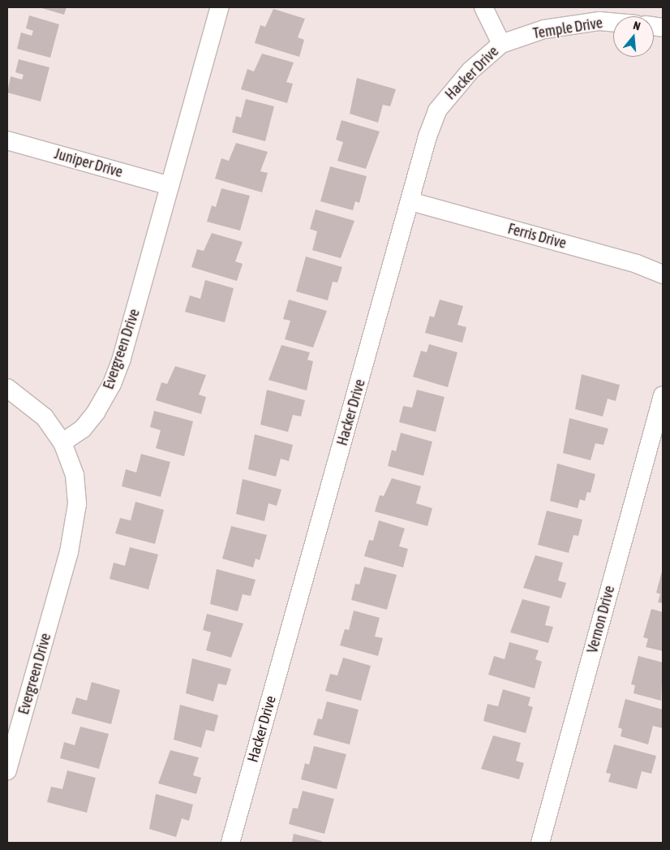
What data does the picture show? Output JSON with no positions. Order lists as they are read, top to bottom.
{
  "streets": {
    "street": [
      "Temple Drive",
      "Hacker Drive",
      "Juniper Drive",
      "Ferris Drive",
      "Evergreen Drive",
      "Vernon Drive"
    ]
  },
  "crossings": [
    ["Temple Drive", "Hacker Drive"],
    ["Hacker Drive", "Ferris Drive"],
    ["Juniper Drive", "Evergreen Drive"]
  ],
  "north": "top"
}
